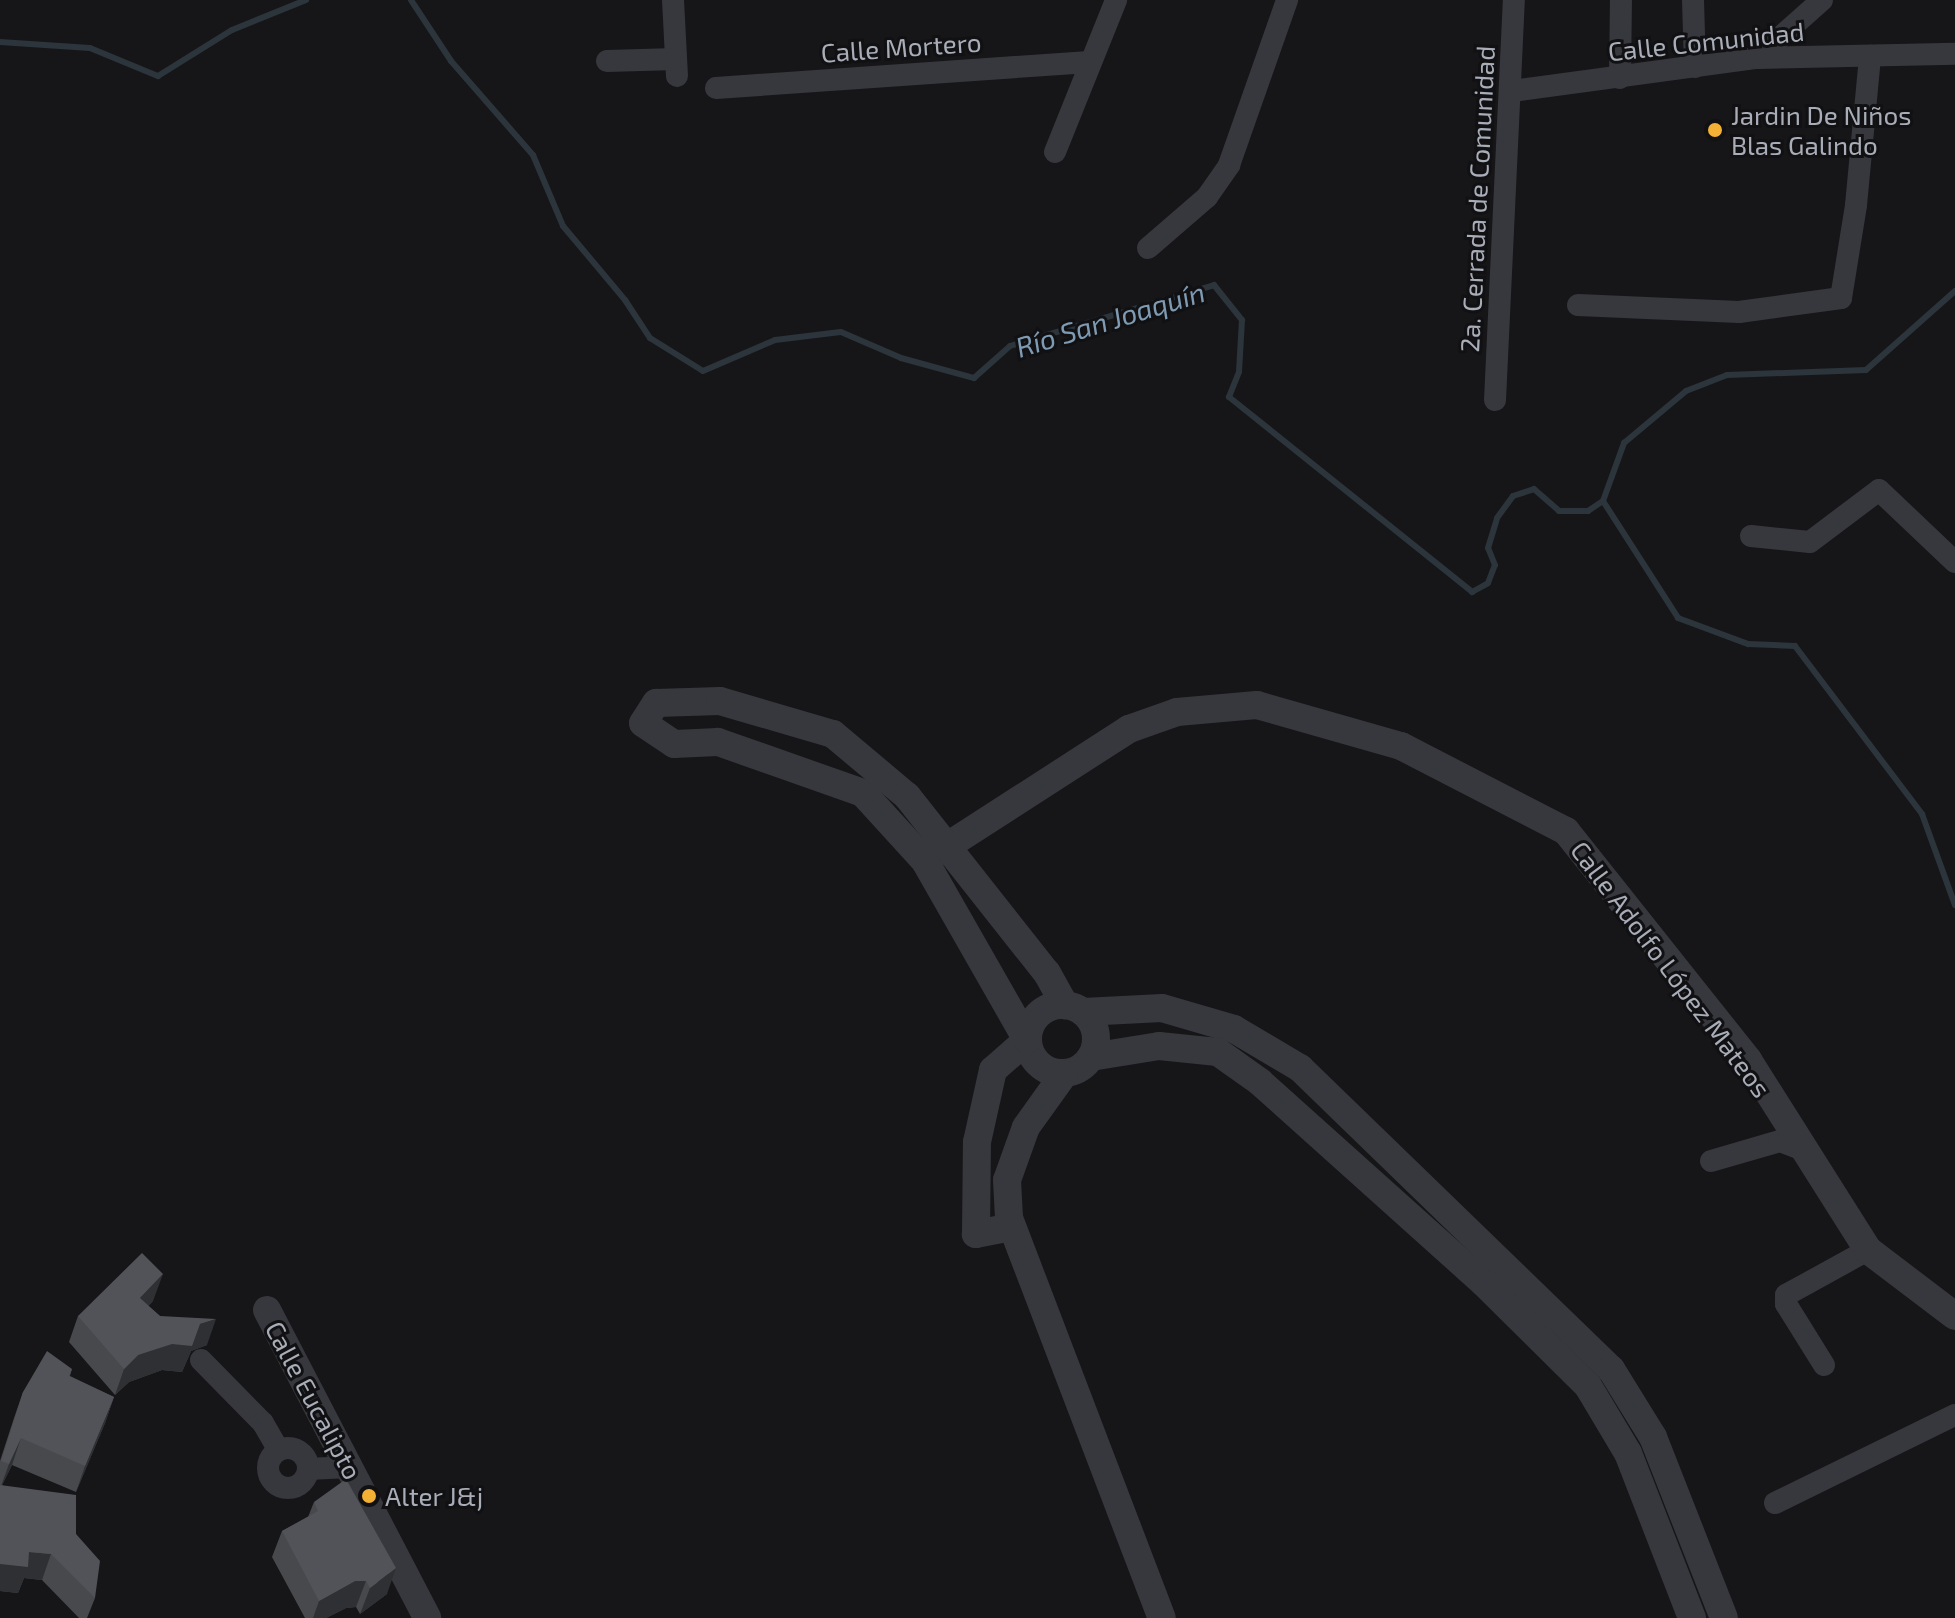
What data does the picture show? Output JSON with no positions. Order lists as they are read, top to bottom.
{
  "streets": {
    "street": [
      "Calle Comunidad",
      "Calle Mortero",
      "2a. Cerrada de Comunidad",
      "Calle Adolfo López Mateos",
      "Calle Eucalipto"
    ]
  },
  "crossings": [
    ["Calle Comunidad", "2a. Cerrada de Comunidad"]
  ],
  "water": ["Río San Joaquín"],
  "places": ["Jardin De Niños Blas Galindo", "Alter J&j"]
}
